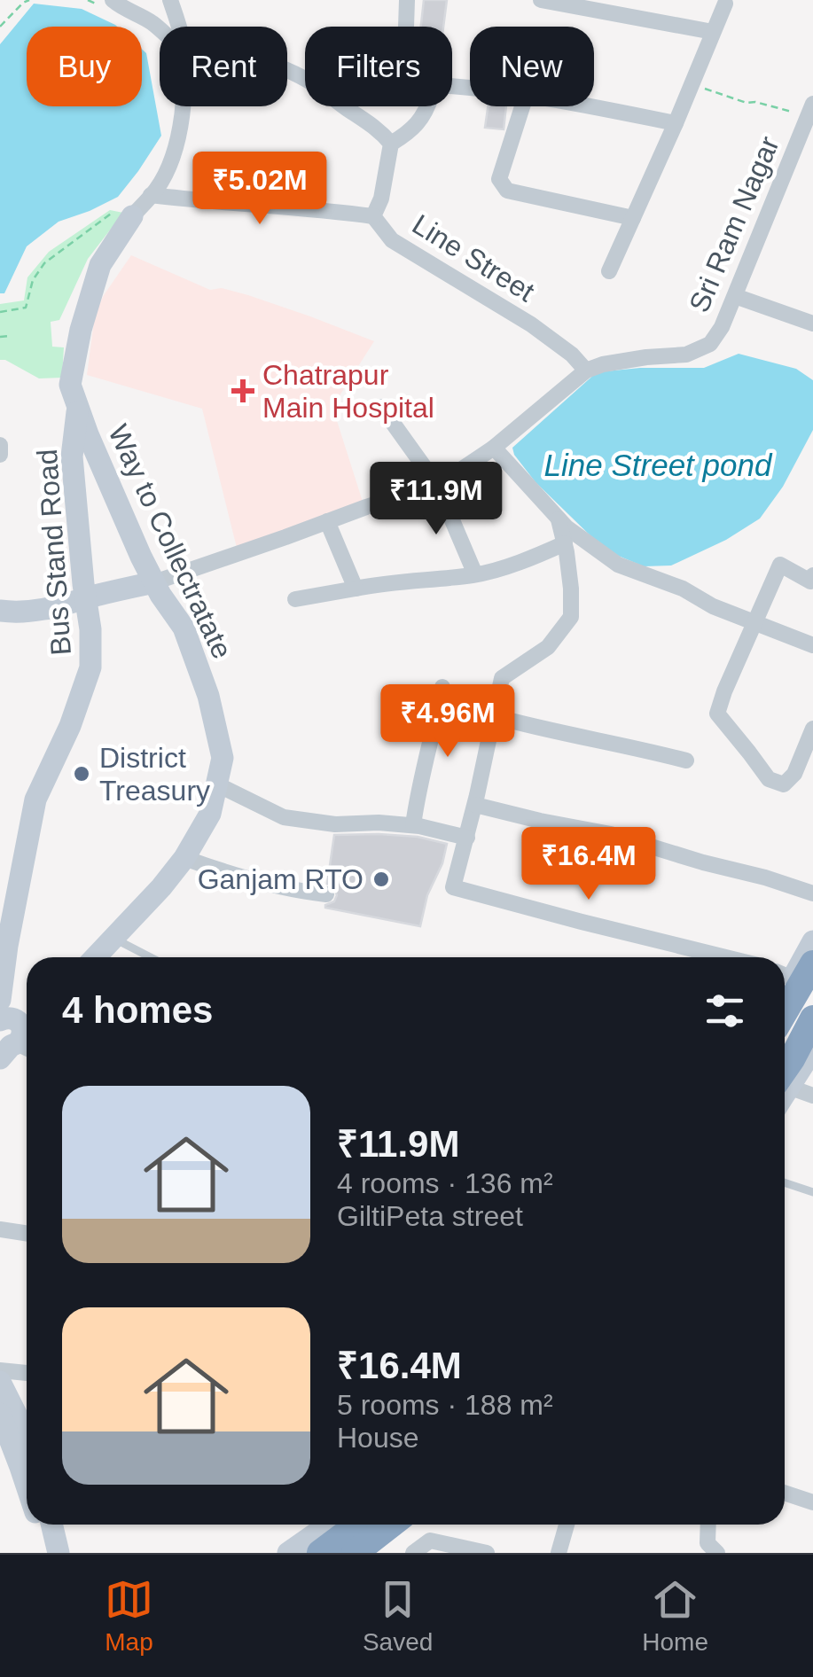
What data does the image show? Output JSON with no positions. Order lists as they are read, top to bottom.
{
  "streets": {
    "main road": ["Way to Collectratate", "Bus Stand Road"],
    "street": ["Sri Ram Nagar", "Line Street"]
  },
  "crossings": [
    ["Sri Ram Nagar", "Line Street"],
    ["Way to Collectratate", "Bus Stand Road"]
  ],
  "water": ["Line Street pond"],
  "places": {
    "health": ["Chatrapur Main Hospital"],
    "other": ["District Treasury", "Ganjam RTO"]
  },
  "page": {
    "chip": [
      "Buy",
      "Rent",
      "Filters",
      "New"
    ],
    "price": [
      "₹5.02M",
      "₹11.9M",
      "₹4.96M",
      "₹16.4M"
    ],
    "heading": "4 homes",
    "list": [
      {
        "name": "₹11.9M",
        "note": "4 rooms · 136 m² · GiltiPeta street"
      },
      {
        "name": "₹16.4M",
        "note": "5 rooms · 188 m² · House"
      }
    ],
    "tabs": ["Map", "Saved", "Home"]
  }
}
